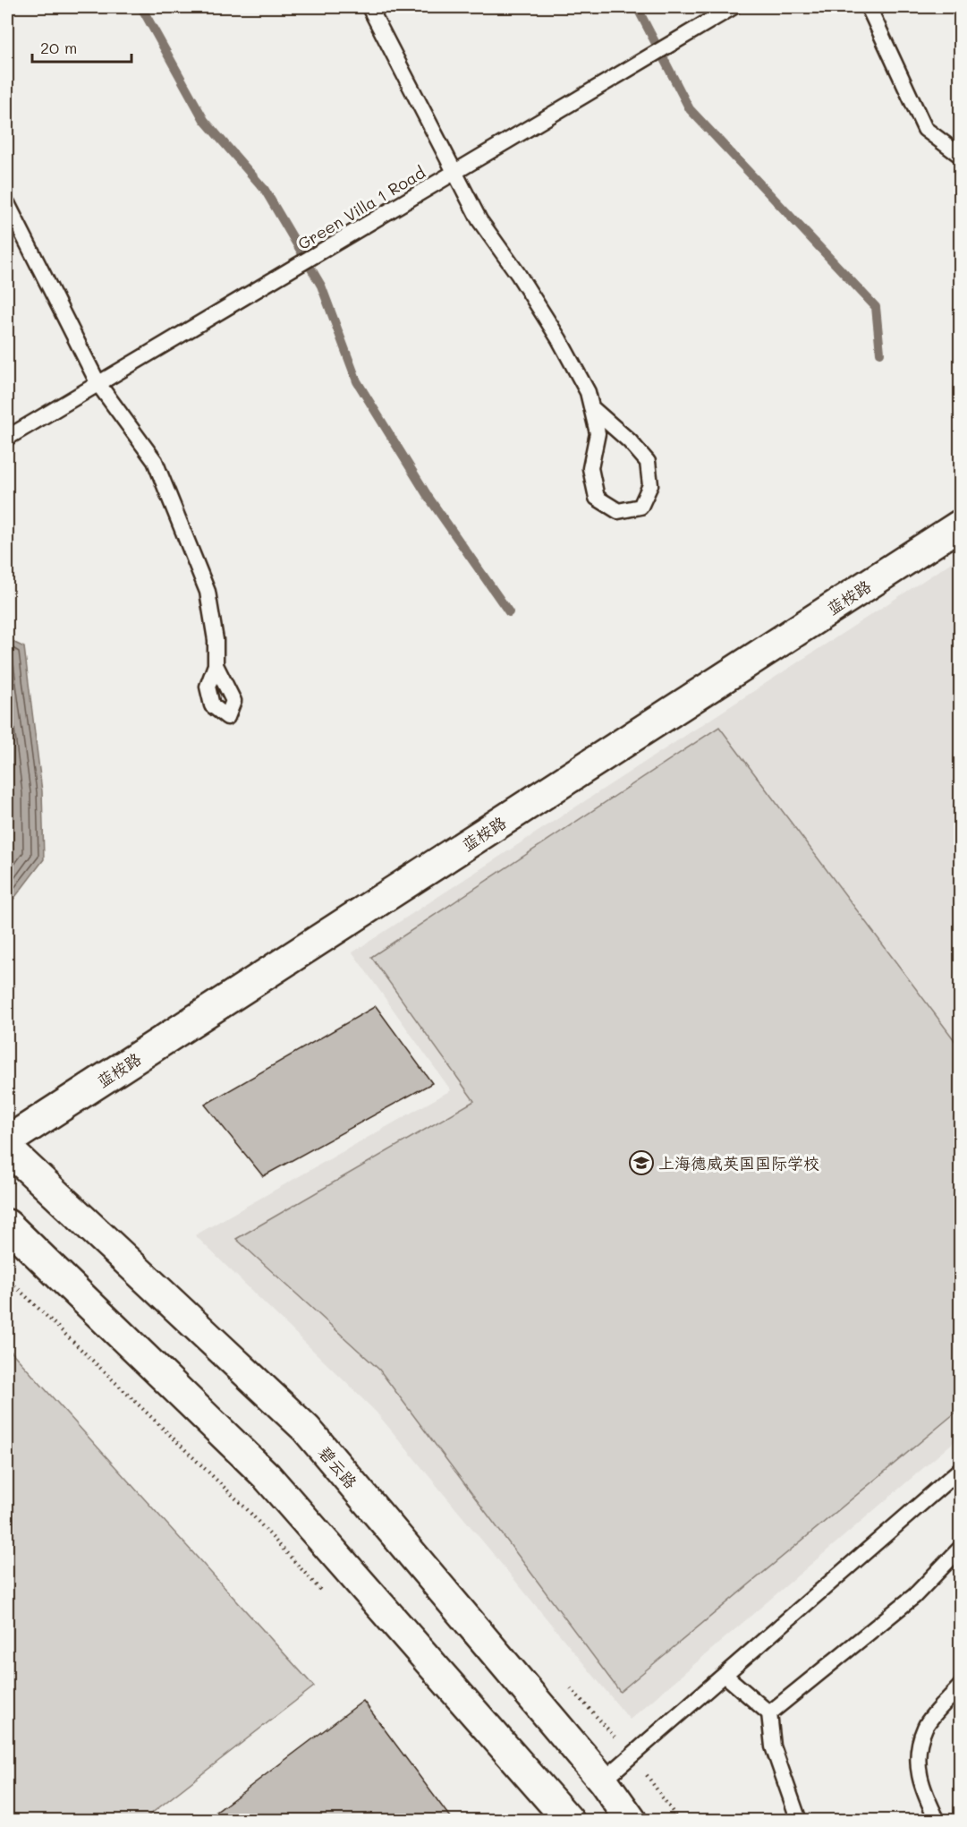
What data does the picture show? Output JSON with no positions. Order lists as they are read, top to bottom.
{
  "streets": {
    "street": ["蓝桉路", "碧云路"],
    "lane": ["Green Villa 1 Road"]
  },
  "places": {
    "school or university": ["上海德威英国国际学校"]
  },
  "scale_bar": "20 m"
}
